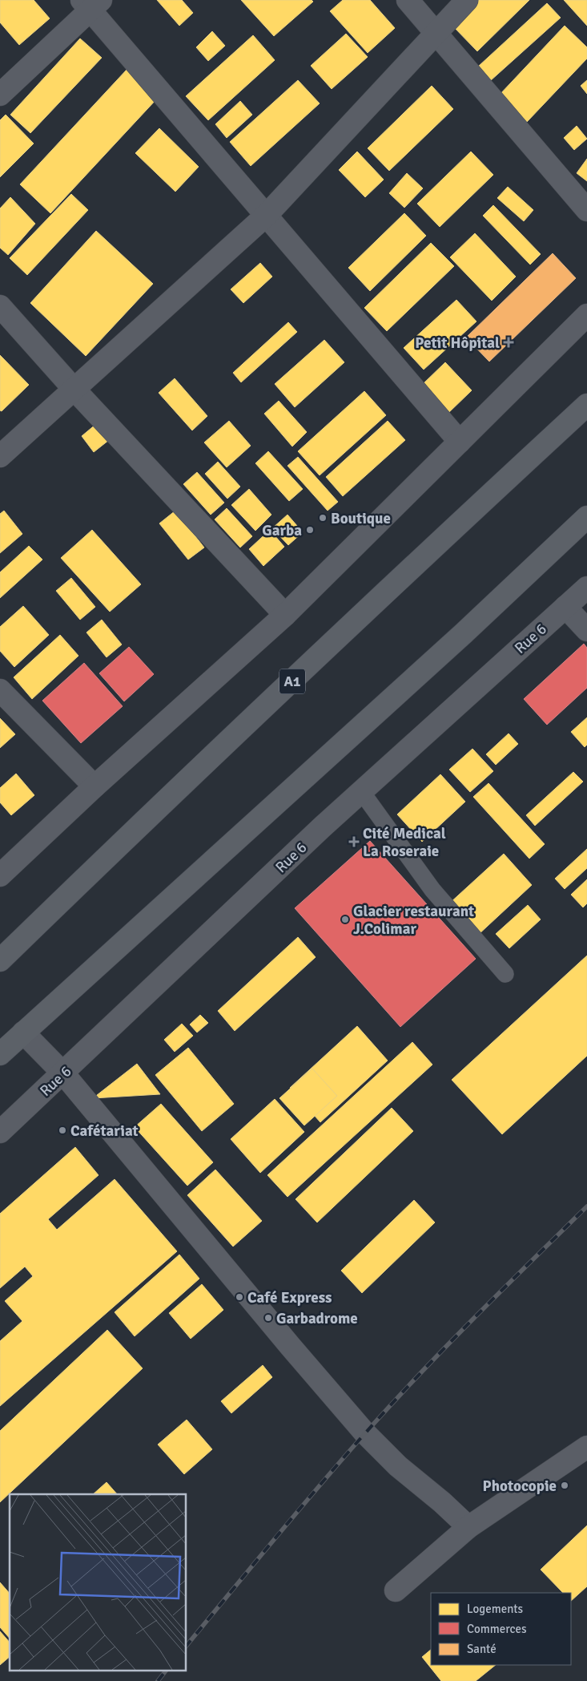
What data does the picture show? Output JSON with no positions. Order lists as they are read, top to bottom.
{
  "streets": {
    "main road": ["A1"],
    "street": ["Rue 6"]
  },
  "places": {
    "health": ["Petit Hôpital", "Cité Medical La Roseraie"],
    "other": [
      "Boutique",
      "Garba",
      "Glacier restaurant J.Colimar",
      "Cafétariat",
      "Café Express",
      "Garbadrome",
      "Photocopie"
    ]
  },
  "legend": ["Logements", "Commerces", "Santé"]
}
